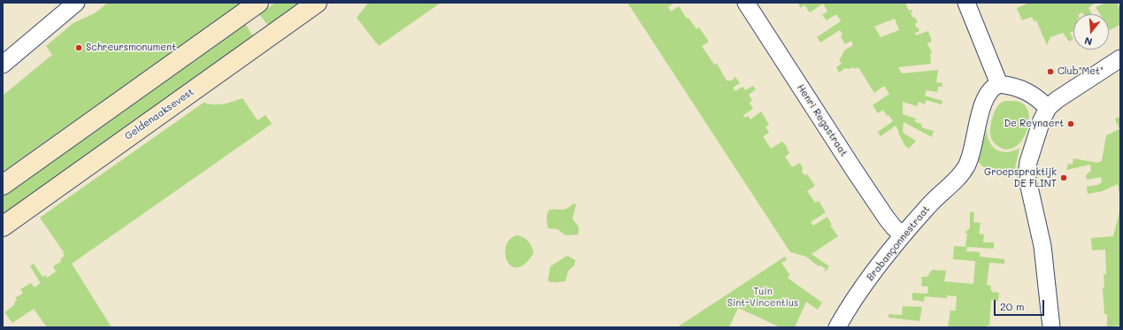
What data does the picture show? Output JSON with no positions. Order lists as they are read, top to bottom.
{
  "streets": {
    "main road": ["Geldenaaksevest"],
    "street": ["Henri Regastraat", "Brabançonnestraat"]
  },
  "crossings": [
    ["Henri Regastraat", "Brabançonnestraat"]
  ],
  "parks": ["Tuin Sint-Vincentius"],
  "places": [
    "Schreursmonument",
    "Club\"Met\"",
    "De Reynaert",
    "Groepspraktijk DE FLINT"
  ],
  "scale_bar": "20 m",
  "north": "bottom"
}
